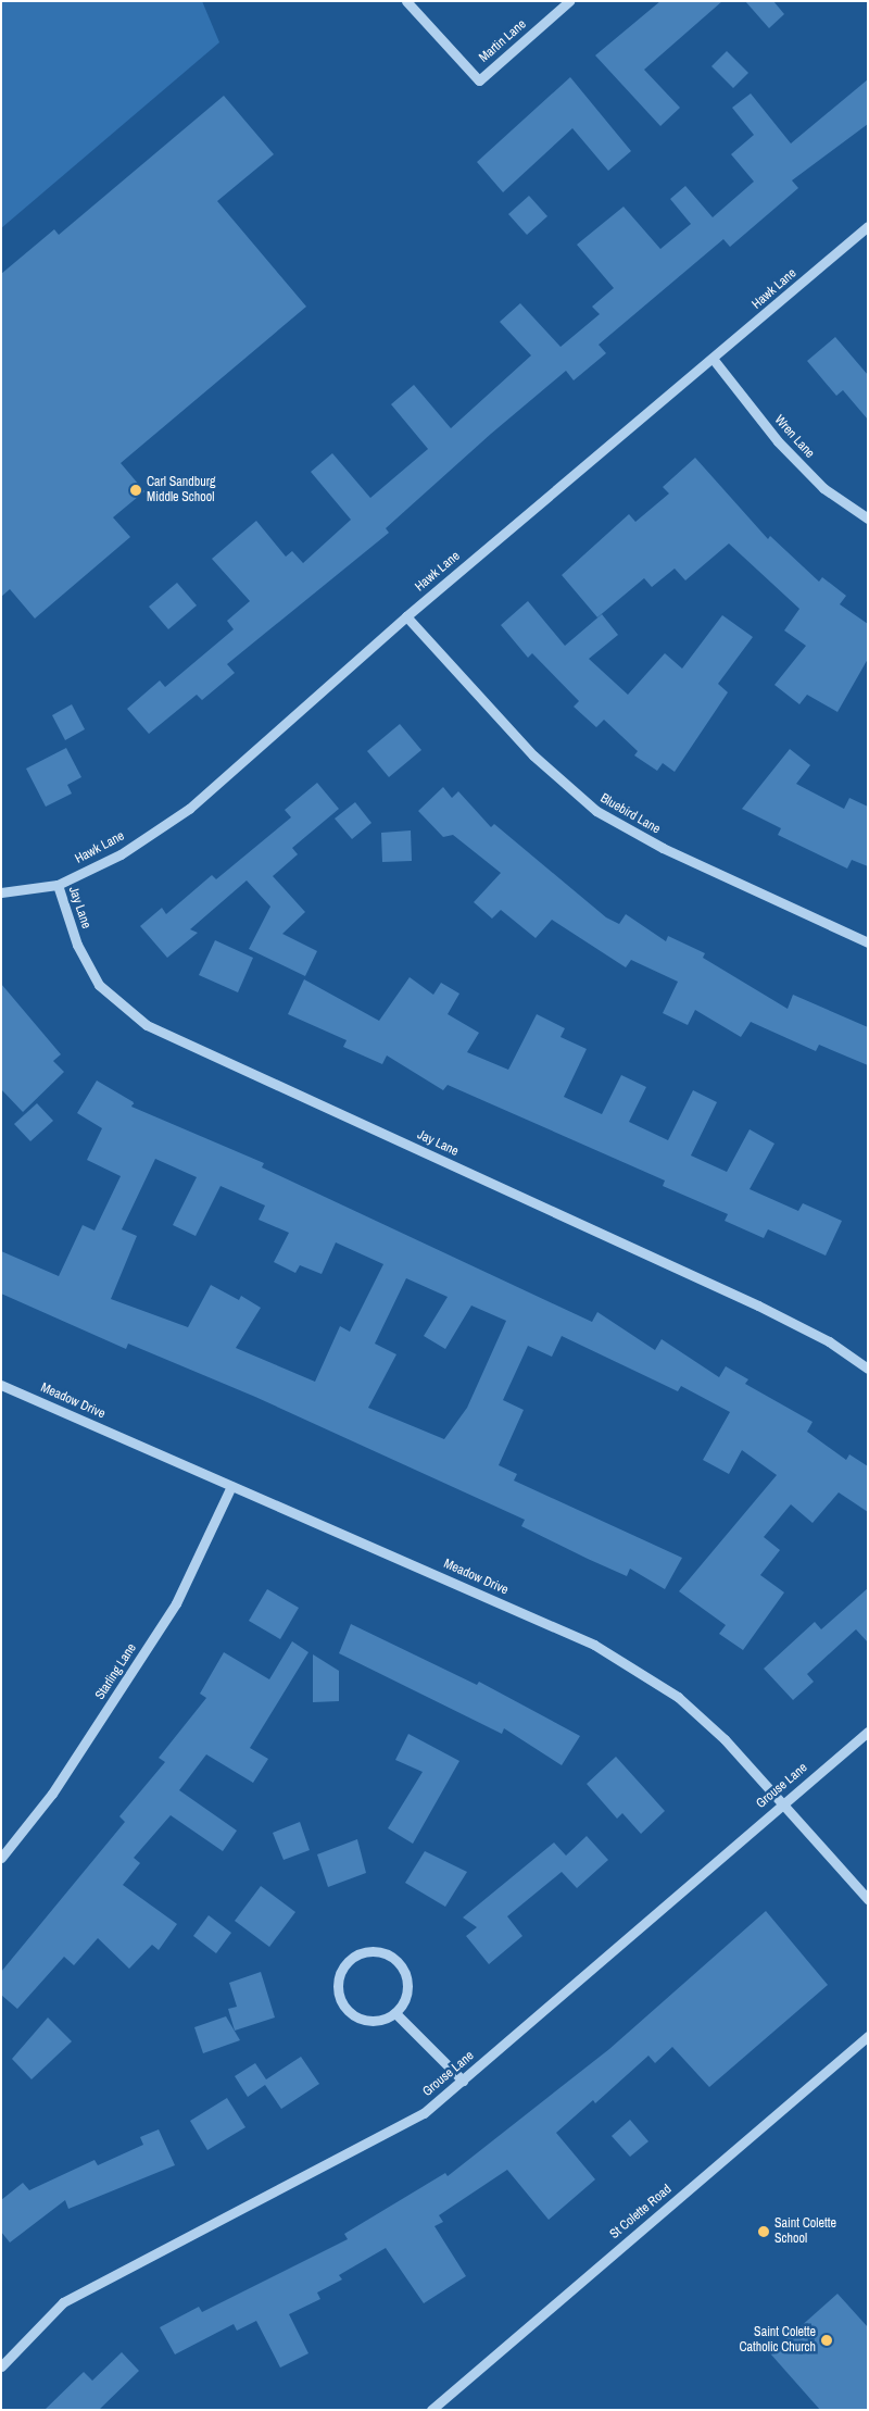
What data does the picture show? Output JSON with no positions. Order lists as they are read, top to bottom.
{
  "streets": {
    "street": [
      "Martin Lane",
      "Hawk Lane",
      "Wren Lane",
      "Bluebird Lane",
      "Jay Lane",
      "Meadow Drive",
      "Starling Lane",
      "Grouse Lane",
      "St Colette Road"
    ]
  },
  "crossings": [
    ["Hawk Lane", "Wren Lane"],
    ["Hawk Lane", "Bluebird Lane"],
    ["Hawk Lane", "Jay Lane"],
    ["Meadow Drive", "Starling Lane"],
    ["Meadow Drive", "Grouse Lane"]
  ],
  "places": ["Carl Sandburg Middle School", "Saint Colette School", "Saint Colette Catholic Church"]
}
